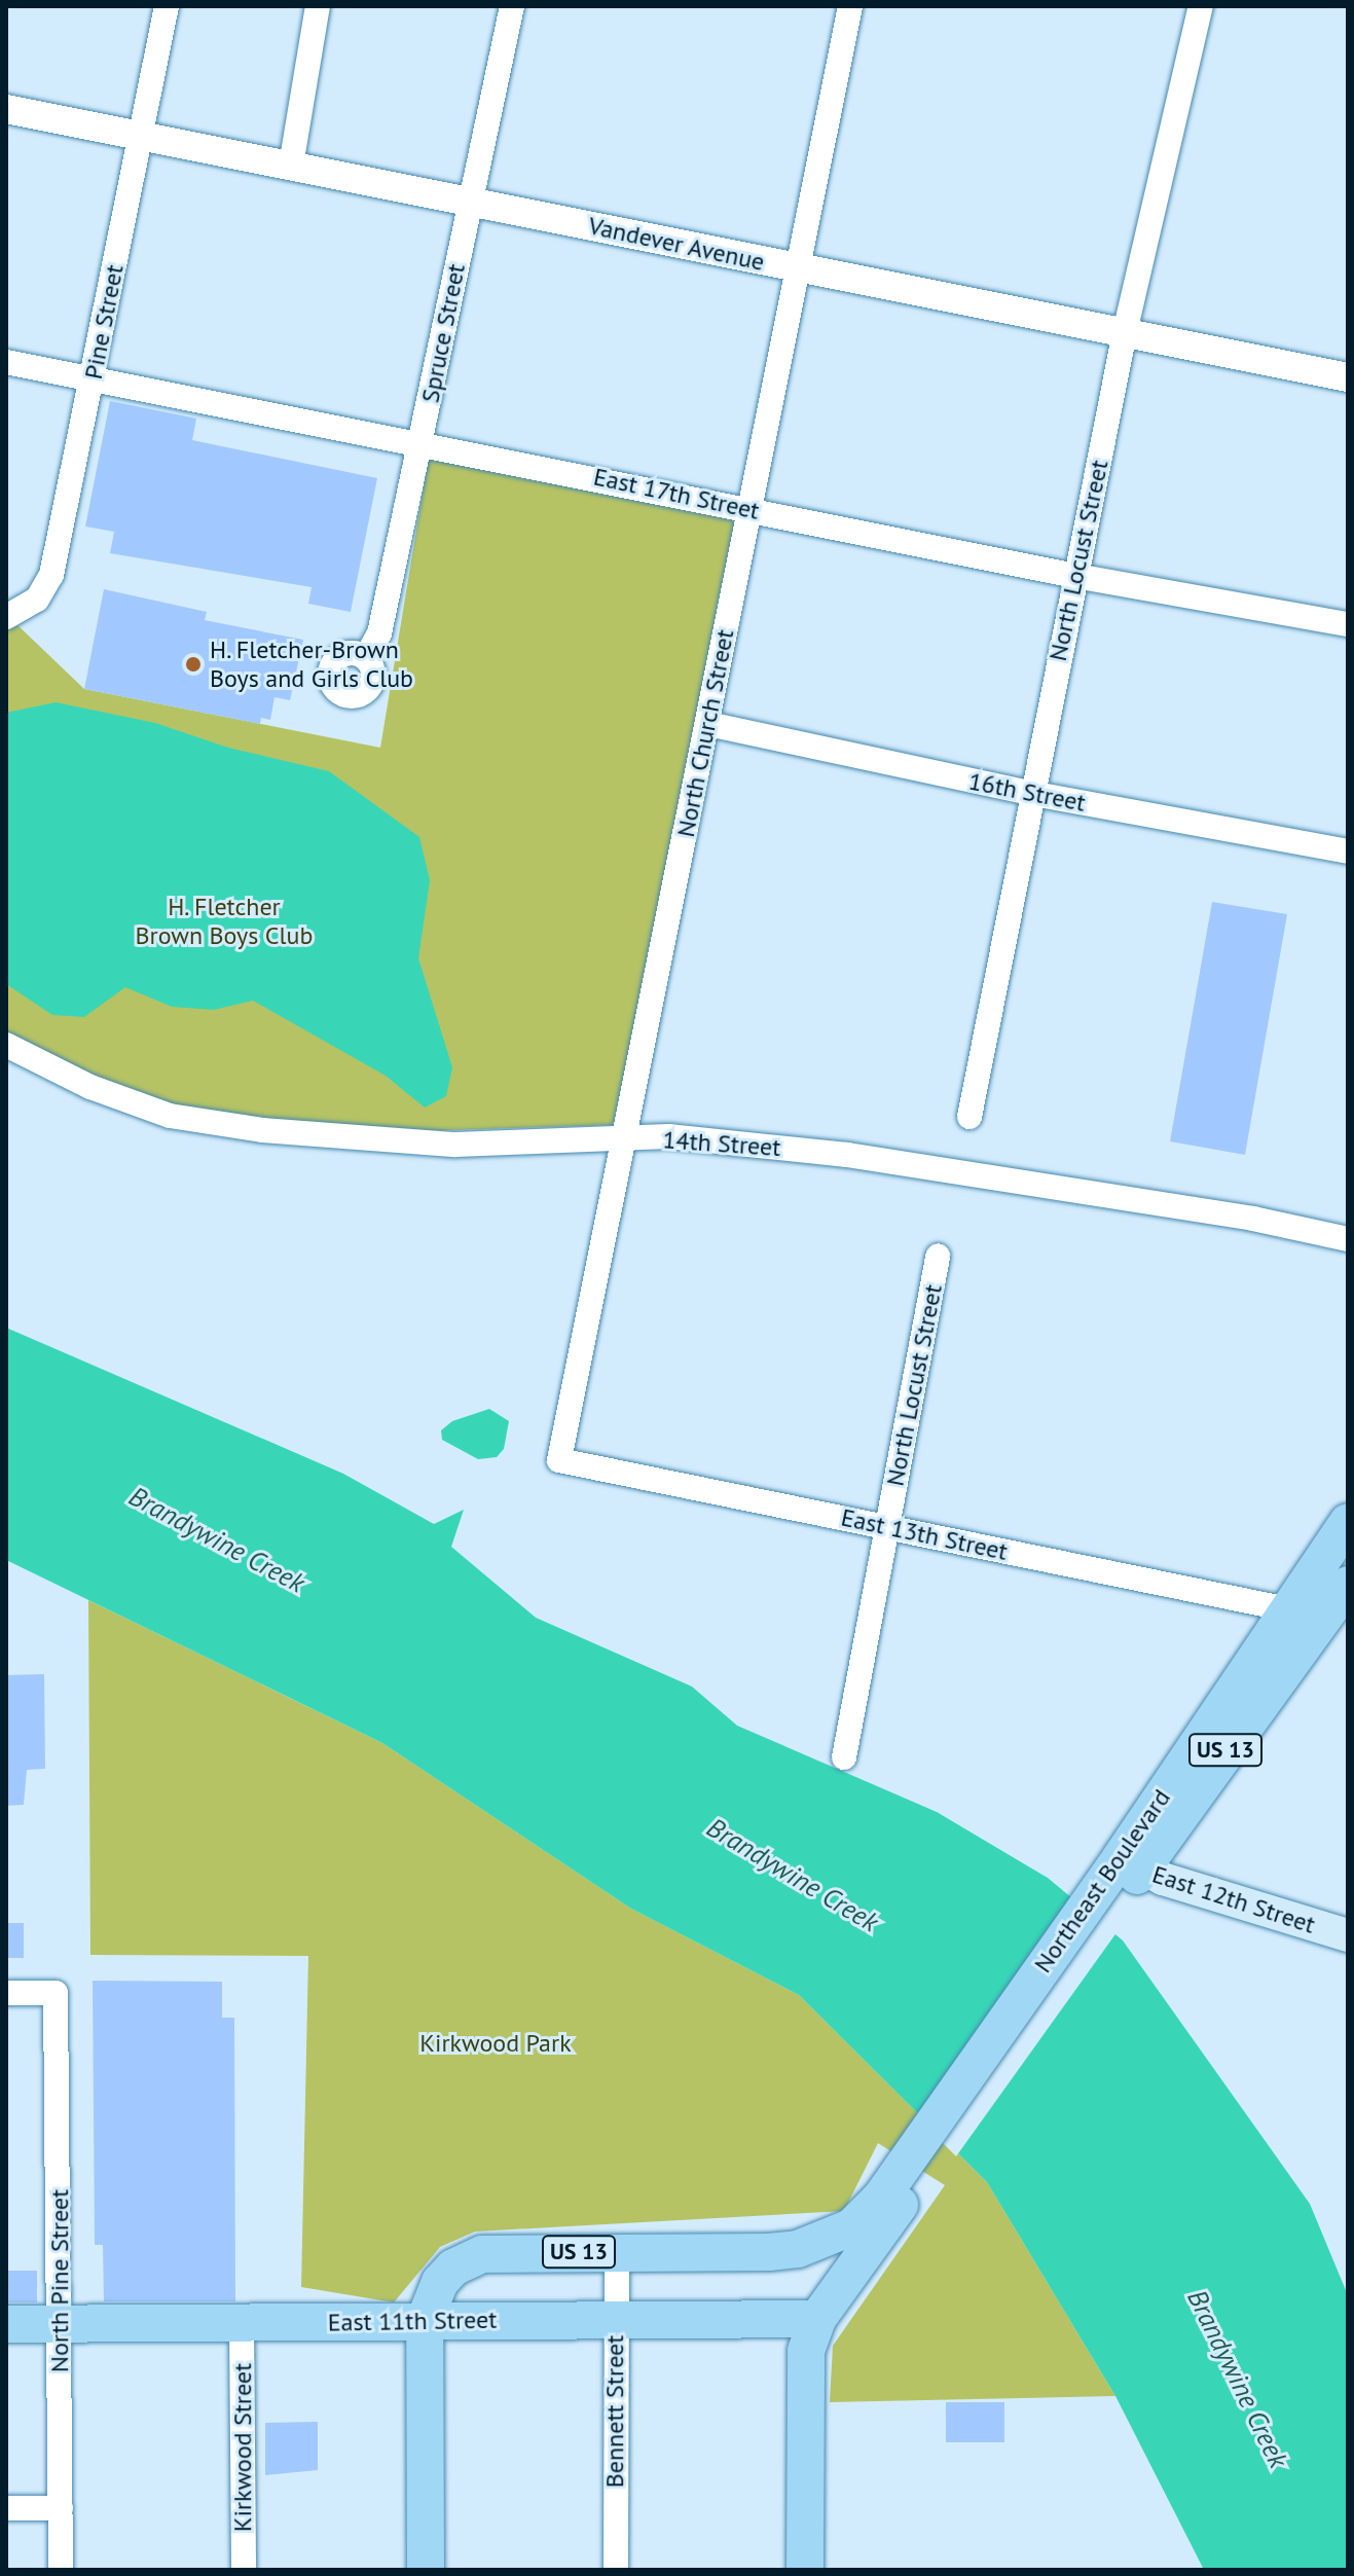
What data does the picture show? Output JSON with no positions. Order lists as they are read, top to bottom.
{
  "streets": {
    "main road": [
      "US 13",
      "Northeast Boulevard",
      "East 12th Street",
      "East 11th Street"
    ],
    "street": [
      "Vandever Avenue",
      "Pine Street",
      "Spruce Street",
      "East 17th Street",
      "North Locust Street",
      "North Church Street",
      "16th Street",
      "14th Street",
      "East 13th Street",
      "North Pine Street",
      "Bennett Street",
      "Kirkwood Street"
    ]
  },
  "crossings": [
    ["Vandever Avenue", "Pine Street"],
    ["Vandever Avenue", "Spruce Street"],
    ["Vandever Avenue", "North Locust Street"],
    ["Vandever Avenue", "North Church Street"],
    ["Pine Street", "East 17th Street"],
    ["Spruce Street", "East 17th Street"],
    ["East 17th Street", "North Locust Street"],
    ["East 17th Street", "North Church Street"],
    ["North Locust Street", "16th Street"],
    ["North Locust Street", "East 13th Street"],
    ["North Church Street", "16th Street"],
    ["North Church Street", "14th Street"],
    ["North Church Street", "East 13th Street"],
    ["East 13th Street", "Northeast Boulevard"],
    ["US 13", "Northeast Boulevard"],
    ["US 13", "East 11th Street"],
    ["US 13", "Bennett Street"],
    ["Northeast Boulevard", "East 12th Street"],
    ["North Pine Street", "East 11th Street"],
    ["East 11th Street", "Bennett Street"],
    ["East 11th Street", "Kirkwood Street"]
  ],
  "water": ["Brandywine Creek"],
  "parks": ["H. Fletcher Brown Boys Club", "Kirkwood Park"],
  "places": ["H. Fletcher-Brown Boys and Girls Club"]
}
